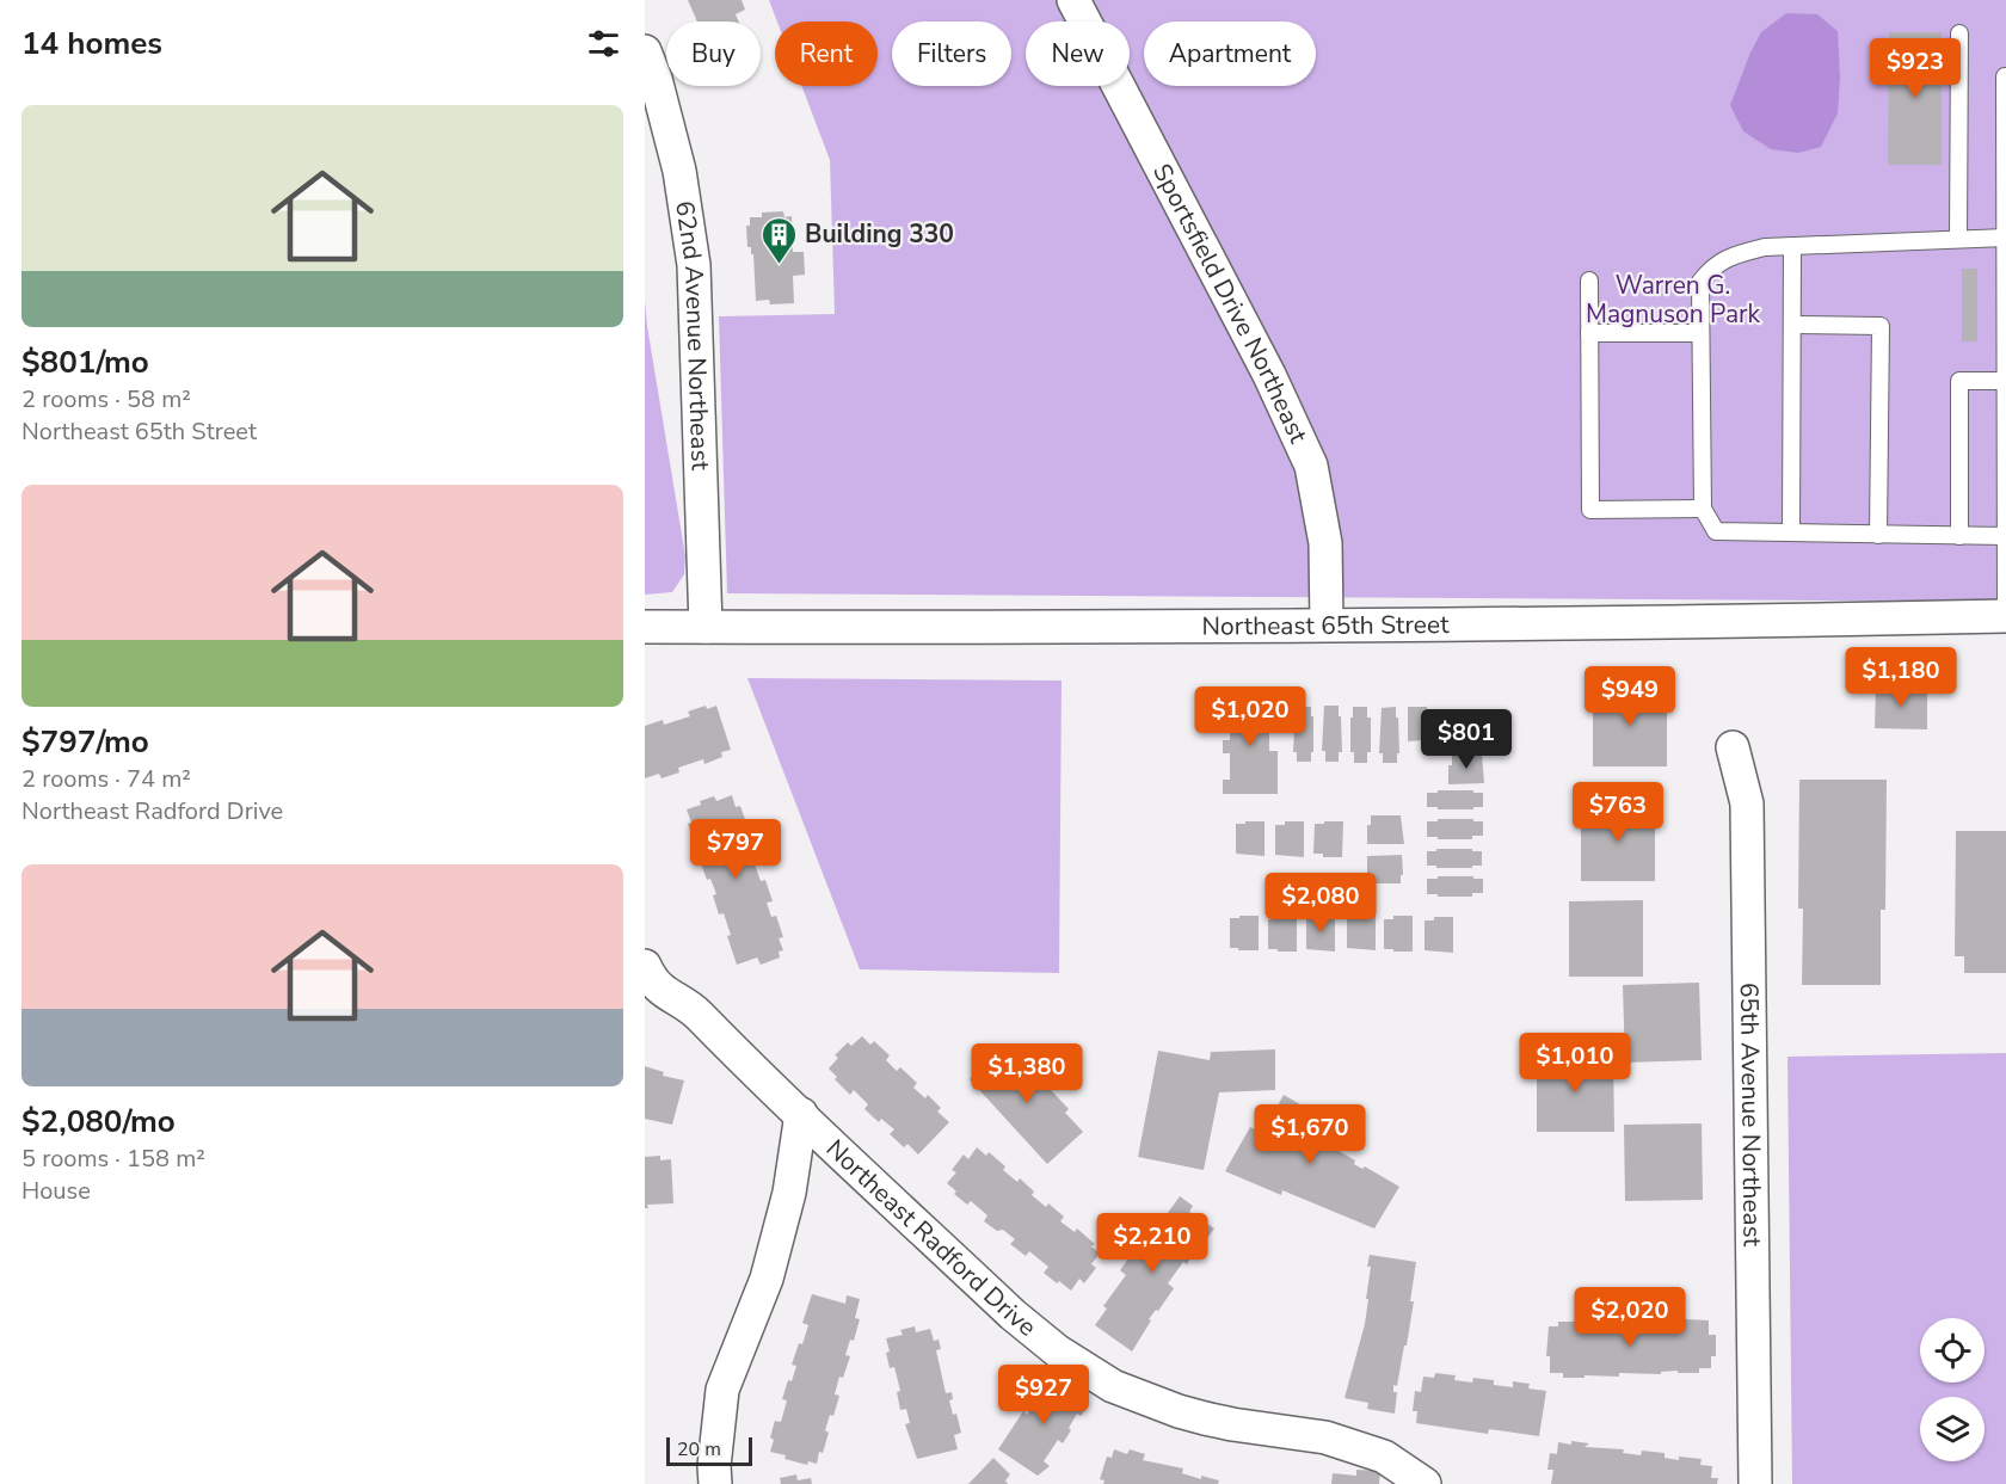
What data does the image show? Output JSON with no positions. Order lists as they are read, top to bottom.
{
  "streets": {
    "street": [
      "Sportsfield Drive Northeast",
      "62nd Avenue Northeast",
      "Northeast 65th Street",
      "65th Avenue Northeast",
      "Northeast Radford Drive"
    ]
  },
  "crossings": [
    ["Sportsfield Drive Northeast", "Northeast 65th Street"],
    ["62nd Avenue Northeast", "Northeast 65th Street"]
  ],
  "parks": ["Warren G. Magnuson Park"],
  "places": {
    "building": ["Building 330"]
  },
  "scale_bar": "20 m",
  "page": {
    "heading": "14 homes",
    "chip": [
      "Buy",
      "Rent",
      "Filters",
      "New",
      "Apartment"
    ],
    "price": [
      "$923",
      "$1,180",
      "$949",
      "$1,020",
      "$801",
      "$763",
      "$797",
      "$2,080",
      "$1,010",
      "$1,380",
      "$1,670",
      "$2,210",
      "$2,020",
      "$927"
    ],
    "list": [
      {
        "name": "$801/mo",
        "note": "2 rooms · 58 m² · Northeast 65th Street"
      },
      {
        "name": "$797/mo",
        "note": "2 rooms · 74 m² · Northeast Radford Drive"
      },
      {
        "name": "$2,080/mo",
        "note": "5 rooms · 158 m² · House"
      }
    ],
    "scale": "20 m"
  }
}
